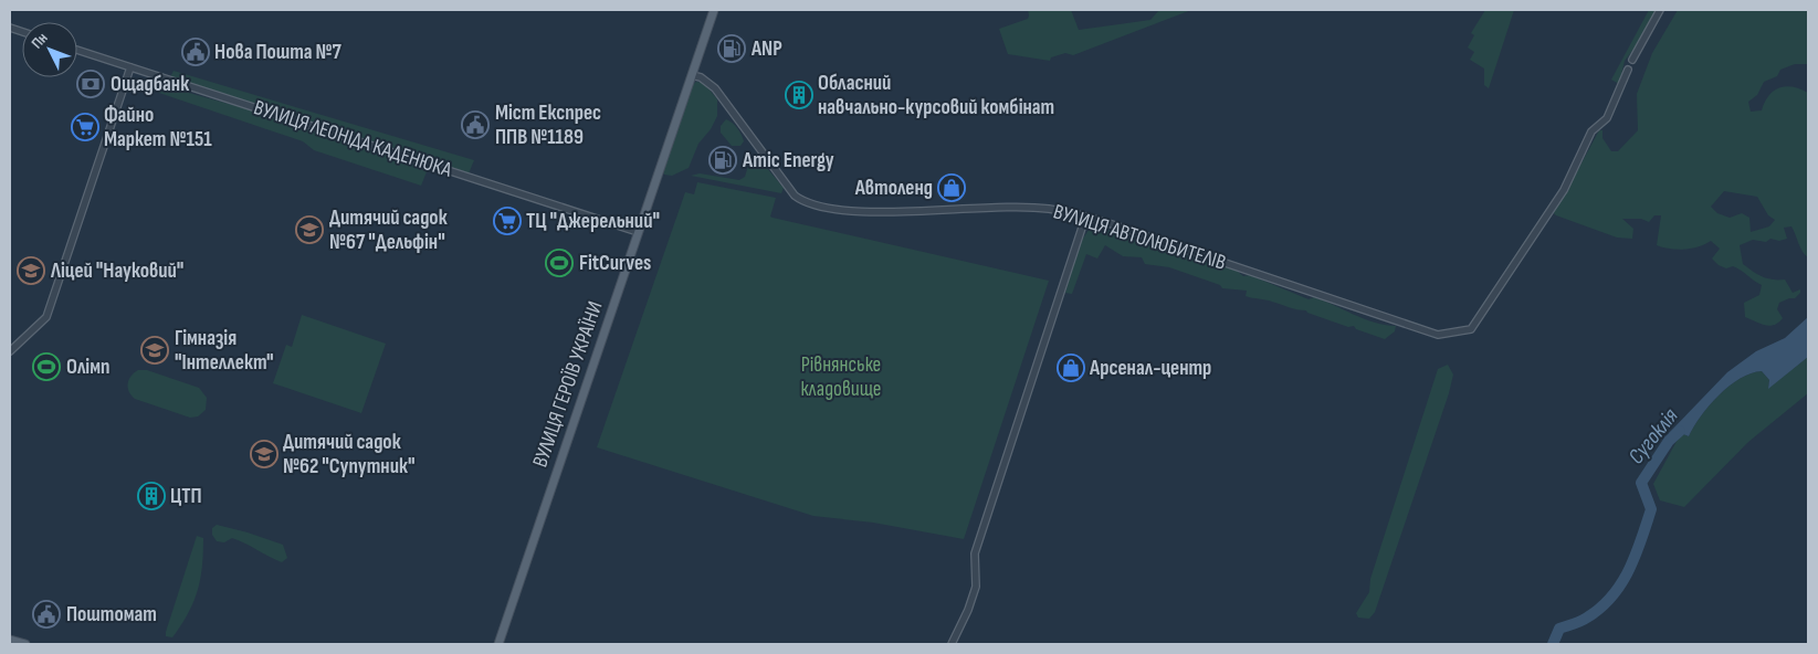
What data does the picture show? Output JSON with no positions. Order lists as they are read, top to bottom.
{
  "streets": {
    "main road": ["ВУЛИЦЯ ГЕРОЇВ УКРАЇНИ"],
    "street": ["ВУЛИЦЯ ЛЕОНІДА КАДЕНЮКА", "ВУЛИЦЯ АВТОЛЮБИТЕЛІВ"]
  },
  "crossings": [
    ["ВУЛИЦЯ ЛЕОНІДА КАДЕНЮКА", "ВУЛИЦЯ ГЕРОЇВ УКРАЇНИ"],
    ["ВУЛИЦЯ АВТОЛЮБИТЕЛІВ", "ВУЛИЦЯ ГЕРОЇВ УКРАЇНИ"]
  ],
  "water": ["Сугоклія"],
  "parks": ["Рівнянське кладовище"],
  "places": {
    "fuel station": ["ANP", "Amic Energy"],
    "public building": ["Нова Пошта №7", "Міст Експрес ППВ №1189", "Поштомат"],
    "bank": ["Ощадбанк"],
    "building": ["Обласний навчально-курсовий комбінат", "ЦТП"],
    "supermarket": ["Файно Маркет №151", "ТЦ \"Джерельний\""],
    "shop": ["Автоленд", "Арсенал-центр"],
    "school or university": [
      "Дитячий садок №67 \"Дельфін\"",
      "Ліцей \"Науковий\"",
      "Гімназія \"Інтеллект\"",
      "Дитячий садок №62 \"Супутник\""
    ],
    "sports": ["FitCurves", "Олімп"]
  },
  "north": "top left"
}
